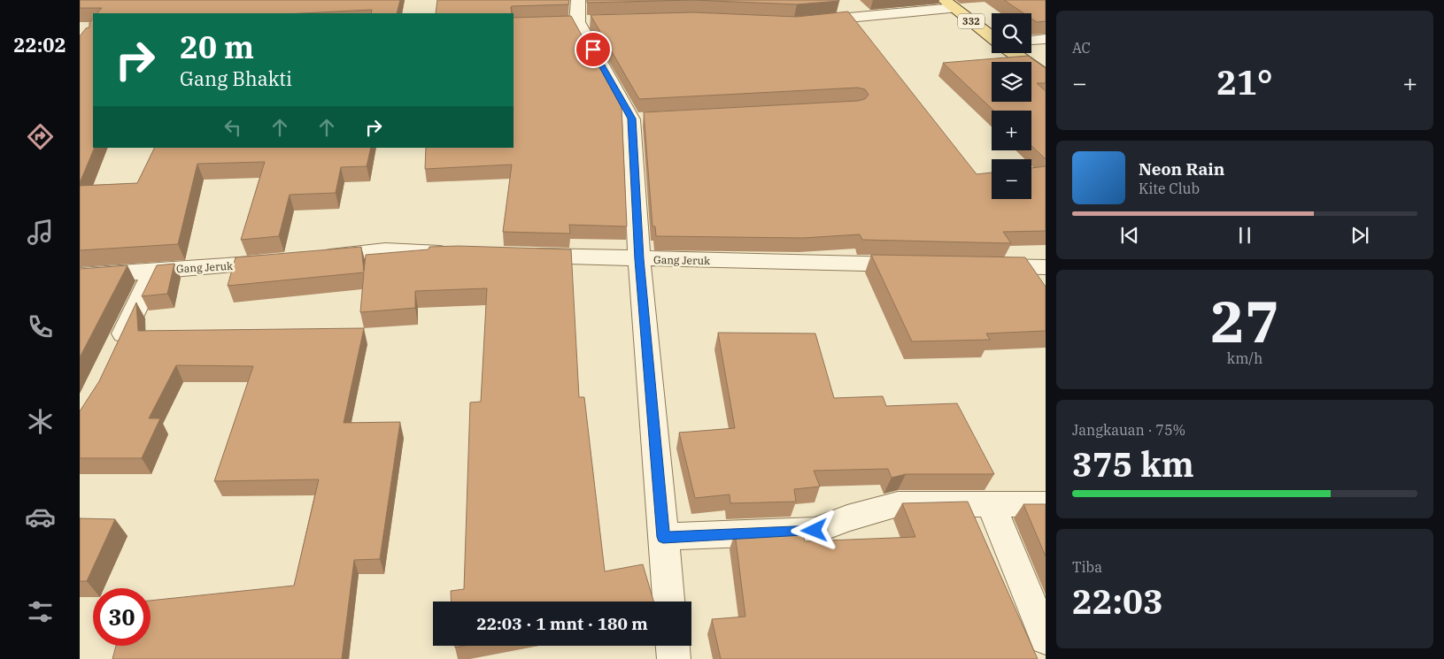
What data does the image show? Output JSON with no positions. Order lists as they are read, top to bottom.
{
  "streets": {
    "main road": ["332"],
    "street": ["Gang Jeruk"]
  },
  "page": {
    "tabs": "22:02",
    "tile": [
      "AC",
      ["27", "km/h"],
      ["Jangkauan · 75%", "375 km"],
      ["Tiba", "22:03"]
    ],
    "map_buttons": ["+", "−"],
    "turn": ["20 m", "Gang Bhakti"],
    "heat": ["−", "21°", "+"],
    "song": ["Neon Rain", "Kite Club"],
    "limit": "30",
    "trip": "22:03 · 1 mnt · 180 m"
  }
}
